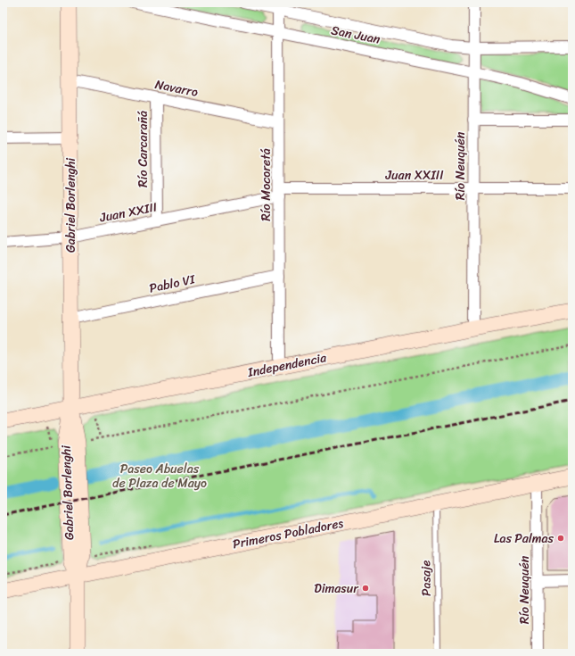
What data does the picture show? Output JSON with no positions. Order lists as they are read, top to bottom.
{
  "streets": {
    "main road": ["Gabriel Borlenghi", "Independencia", "Primeros Pobladores"],
    "street": [
      "San Juan",
      "Navarro",
      "Río Carcarañá",
      "Río Neuquén",
      "Juan XXIII",
      "Río Mocoretá",
      "Pablo VI"
    ],
    "lane": ["Pasaje"]
  },
  "crossings": [
    ["San Juan", "Río Neuquén"],
    ["San Juan", "Río Mocoretá"],
    ["Navarro", "Río Carcarañá"],
    ["Navarro", "Río Mocoretá"],
    ["Navarro", "Gabriel Borlenghi"],
    ["Río Carcarañá", "Juan XXIII"],
    ["Río Neuquén", "Juan XXIII"],
    ["Río Neuquén", "Independencia"],
    ["Río Neuquén", "Primeros Pobladores"],
    ["Juan XXIII", "Río Mocoretá"],
    ["Juan XXIII", "Gabriel Borlenghi"],
    ["Río Mocoretá", "Pablo VI"],
    ["Río Mocoretá", "Independencia"],
    ["Gabriel Borlenghi", "Pablo VI"],
    ["Gabriel Borlenghi", "Independencia"],
    ["Gabriel Borlenghi", "Primeros Pobladores"],
    ["Primeros Pobladores", "Pasaje"]
  ],
  "parks": ["Paseo Abuelas de Plaza de Mayo"],
  "places": ["Las Palmas", "Dimasur"]
}
